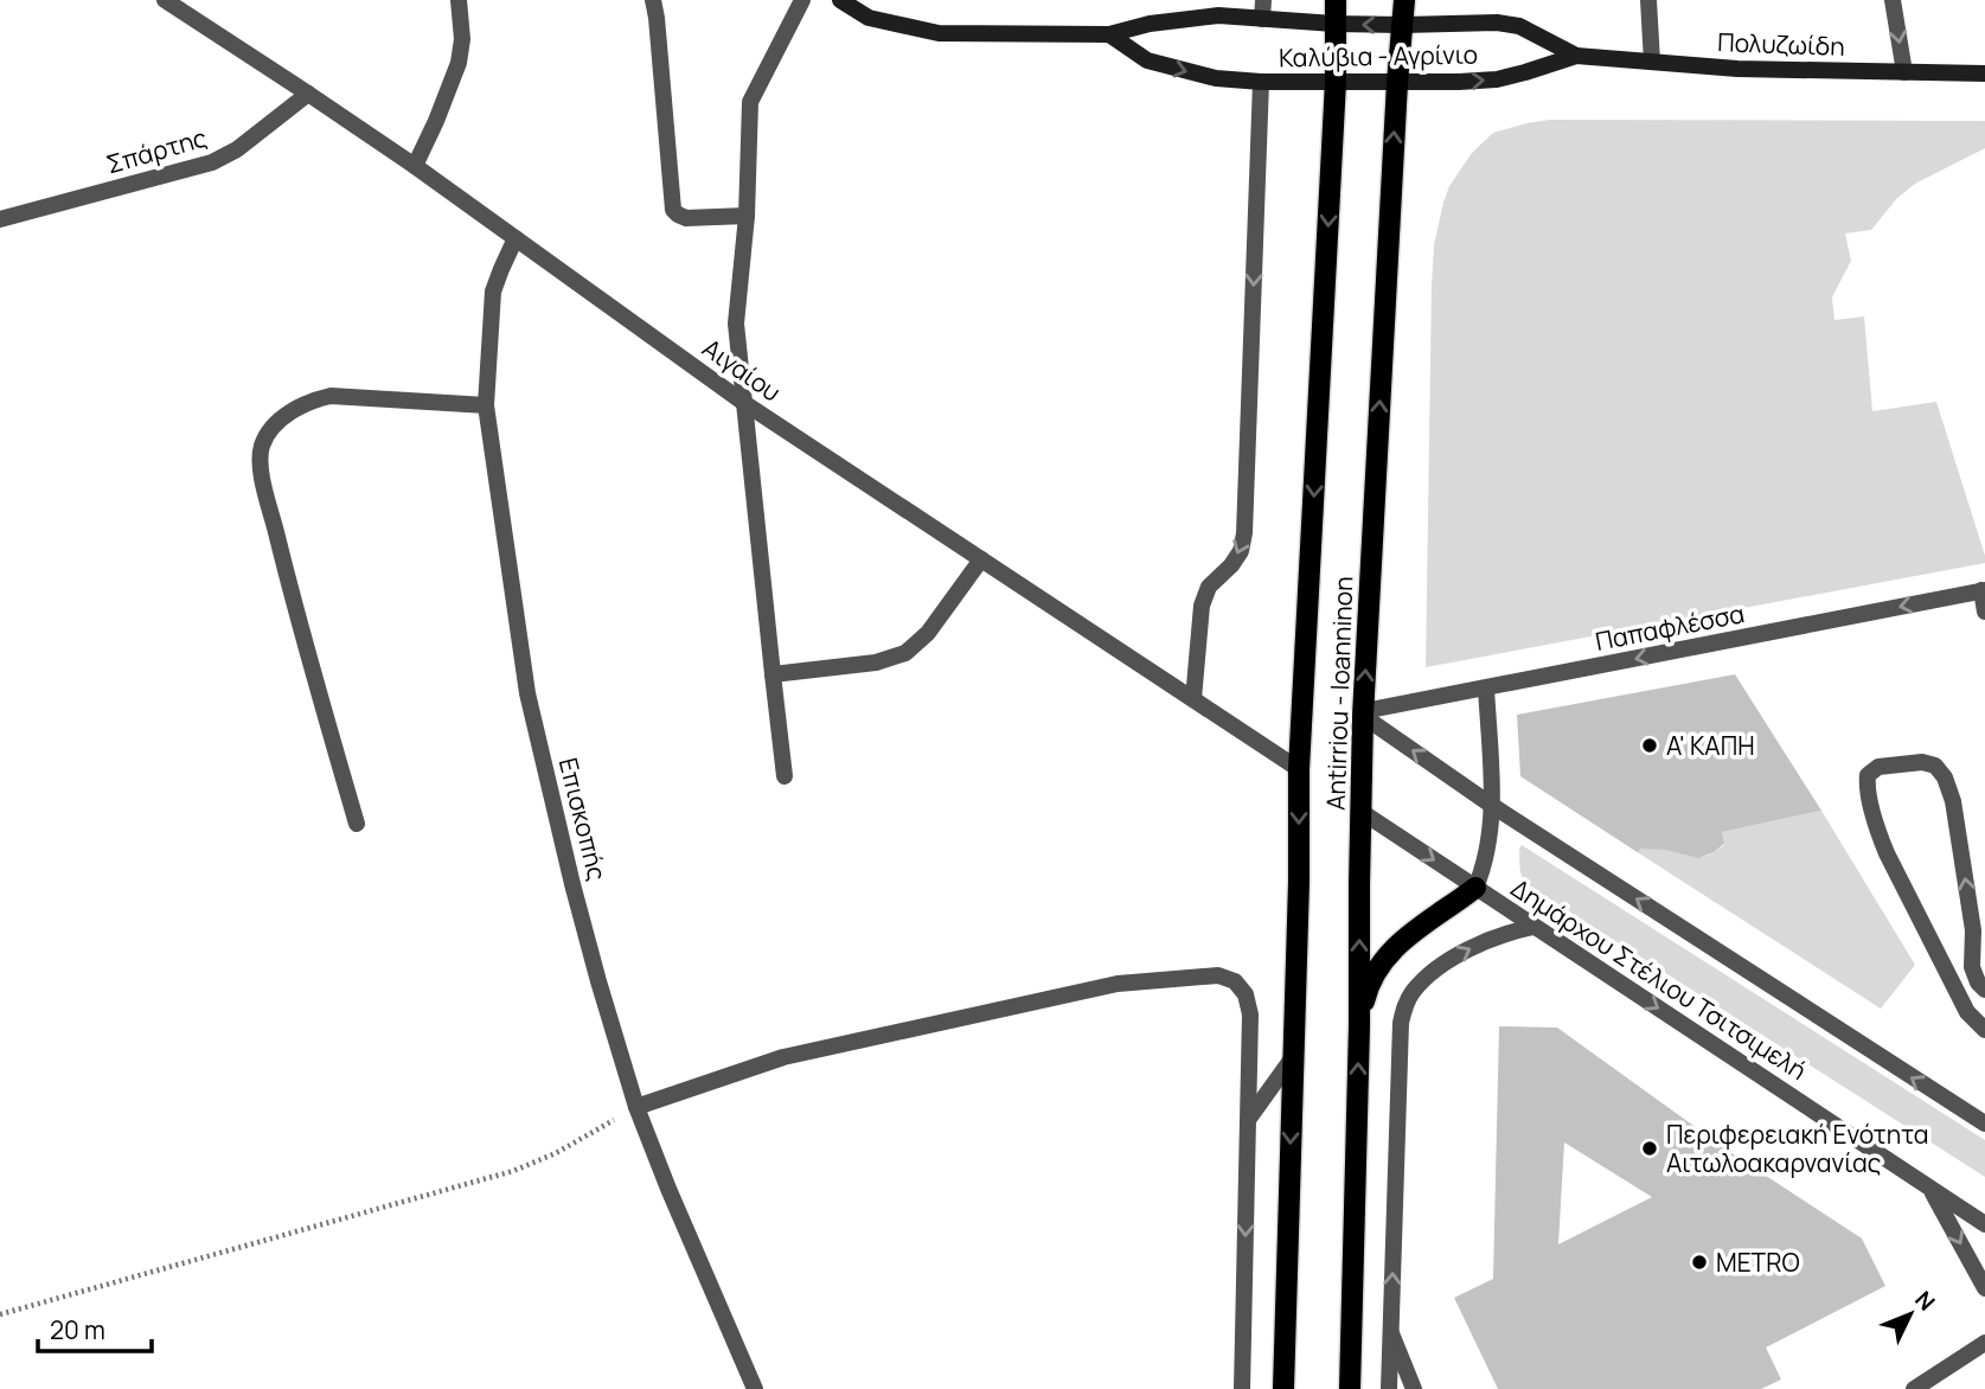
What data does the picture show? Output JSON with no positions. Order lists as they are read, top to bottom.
{
  "streets": {
    "main road": ["Πολυζωίδη", "Καλύβια - Αγρίνιο", "Antirriou - Ioanninon"],
    "street": [
      "Σπάρτης",
      "Αιγαίου",
      "Παπαφλέσσα",
      "Επισκοπής",
      "Δημάρχου Στέλιου Τσιτσιμελή"
    ]
  },
  "crossings": [
    ["Πολυζωίδη", "Καλύβια - Αγρίνιο"],
    ["Καλύβια - Αγρίνιο", "Antirriou - Ioanninon"],
    ["Σπάρτης", "Αιγαίου"],
    ["Αιγαίου", "Antirriou - Ioanninon"],
    ["Αιγαίου", "Επισκοπής"],
    ["Παπαφλέσσα", "Antirriou - Ioanninon"],
    ["Antirriou - Ioanninon", "Δημάρχου Στέλιου Τσιτσιμελή"]
  ],
  "one_way": ["Παπαφλέσσα"],
  "places": ["Α' ΚΑΠΗ", "Περιφερειακή Ενότητα Αιτωλοακαρνανίας", "METRO"],
  "scale_bar": "20 m",
  "north": "top right"
}
